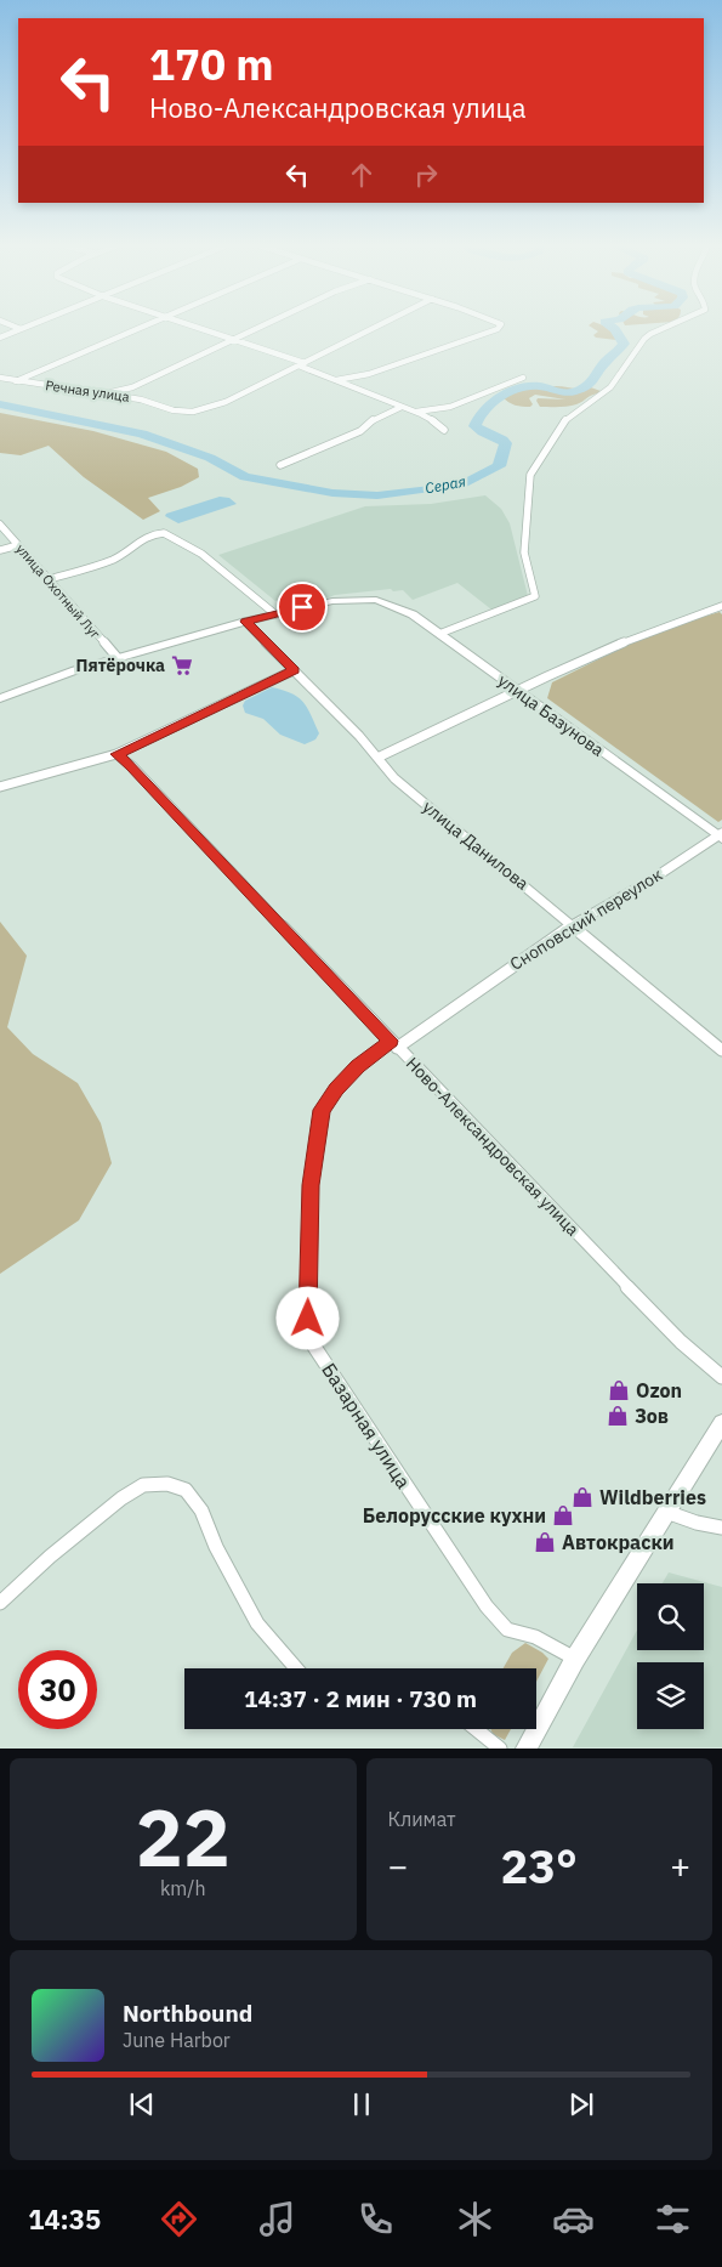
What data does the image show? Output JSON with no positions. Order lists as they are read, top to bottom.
{
  "streets": {
    "street": [
      "Речная улица",
      "улица Охотный Луг",
      "улица Базунова",
      "улица Данилова",
      "Сноповский переулок",
      "Ново-Александровская улица",
      "Базарная улица"
    ]
  },
  "crossings": [
    ["улица Базунова", "Сноповский переулок"],
    ["улица Данилова", "Сноповский переулок"],
    ["Сноповский переулок", "Ново-Александровская улица"],
    ["Сноповский переулок", "Базарная улица"],
    ["Ново-Александровская улица", "Базарная улица"]
  ],
  "water": ["Серая"],
  "places": {
    "supermarket": ["Пятёрочка"],
    "shop": [
      "Ozon",
      "Зов",
      "Wildberries",
      "Белорусские кухни",
      "Автокраски"
    ]
  },
  "page": {
    "turn": ["170 m", "Ново-Александровская улица"],
    "limit": "30",
    "trip": "14:37 · 2 мин · 730 m",
    "tile": [
      ["22", "km/h"],
      "Климат"
    ],
    "heat": ["−", "23°", "+"],
    "song": ["Northbound", "June Harbor"],
    "tabs": "14:35"
  }
}
